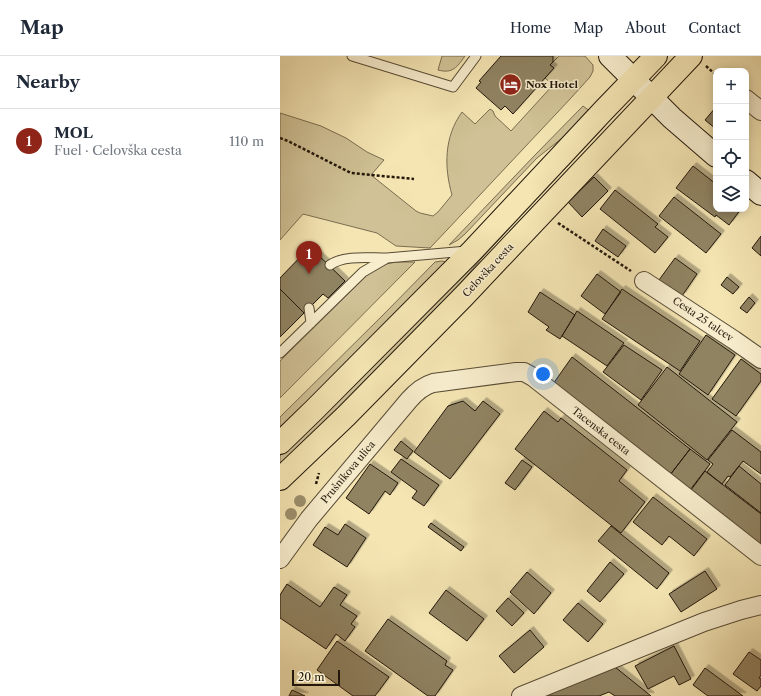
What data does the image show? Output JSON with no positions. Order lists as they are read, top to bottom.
{
  "streets": {
    "main road": ["Celovška cesta"],
    "street": ["Cesta 25 talcev", "Tacenska cesta", "Prušnikova ulica"]
  },
  "crossings": [
    ["Tacenska cesta", "Prušnikova ulica"]
  ],
  "places": {
    "hotel": ["Nox Hotel"]
  },
  "scale_bar": "20 m",
  "page": {
    "header": "Map",
    "nav": [
      "Home",
      "Map",
      "About",
      "Contact"
    ],
    "heading": "Nearby",
    "map_buttons": ["+", "−"],
    "list": [
      {
        "mark": "1",
        "name": "MOL",
        "note": "Fuel · Celovška cesta",
        "value": "110 m"
      }
    ],
    "pins": "1",
    "scale": "20 m"
  }
}
